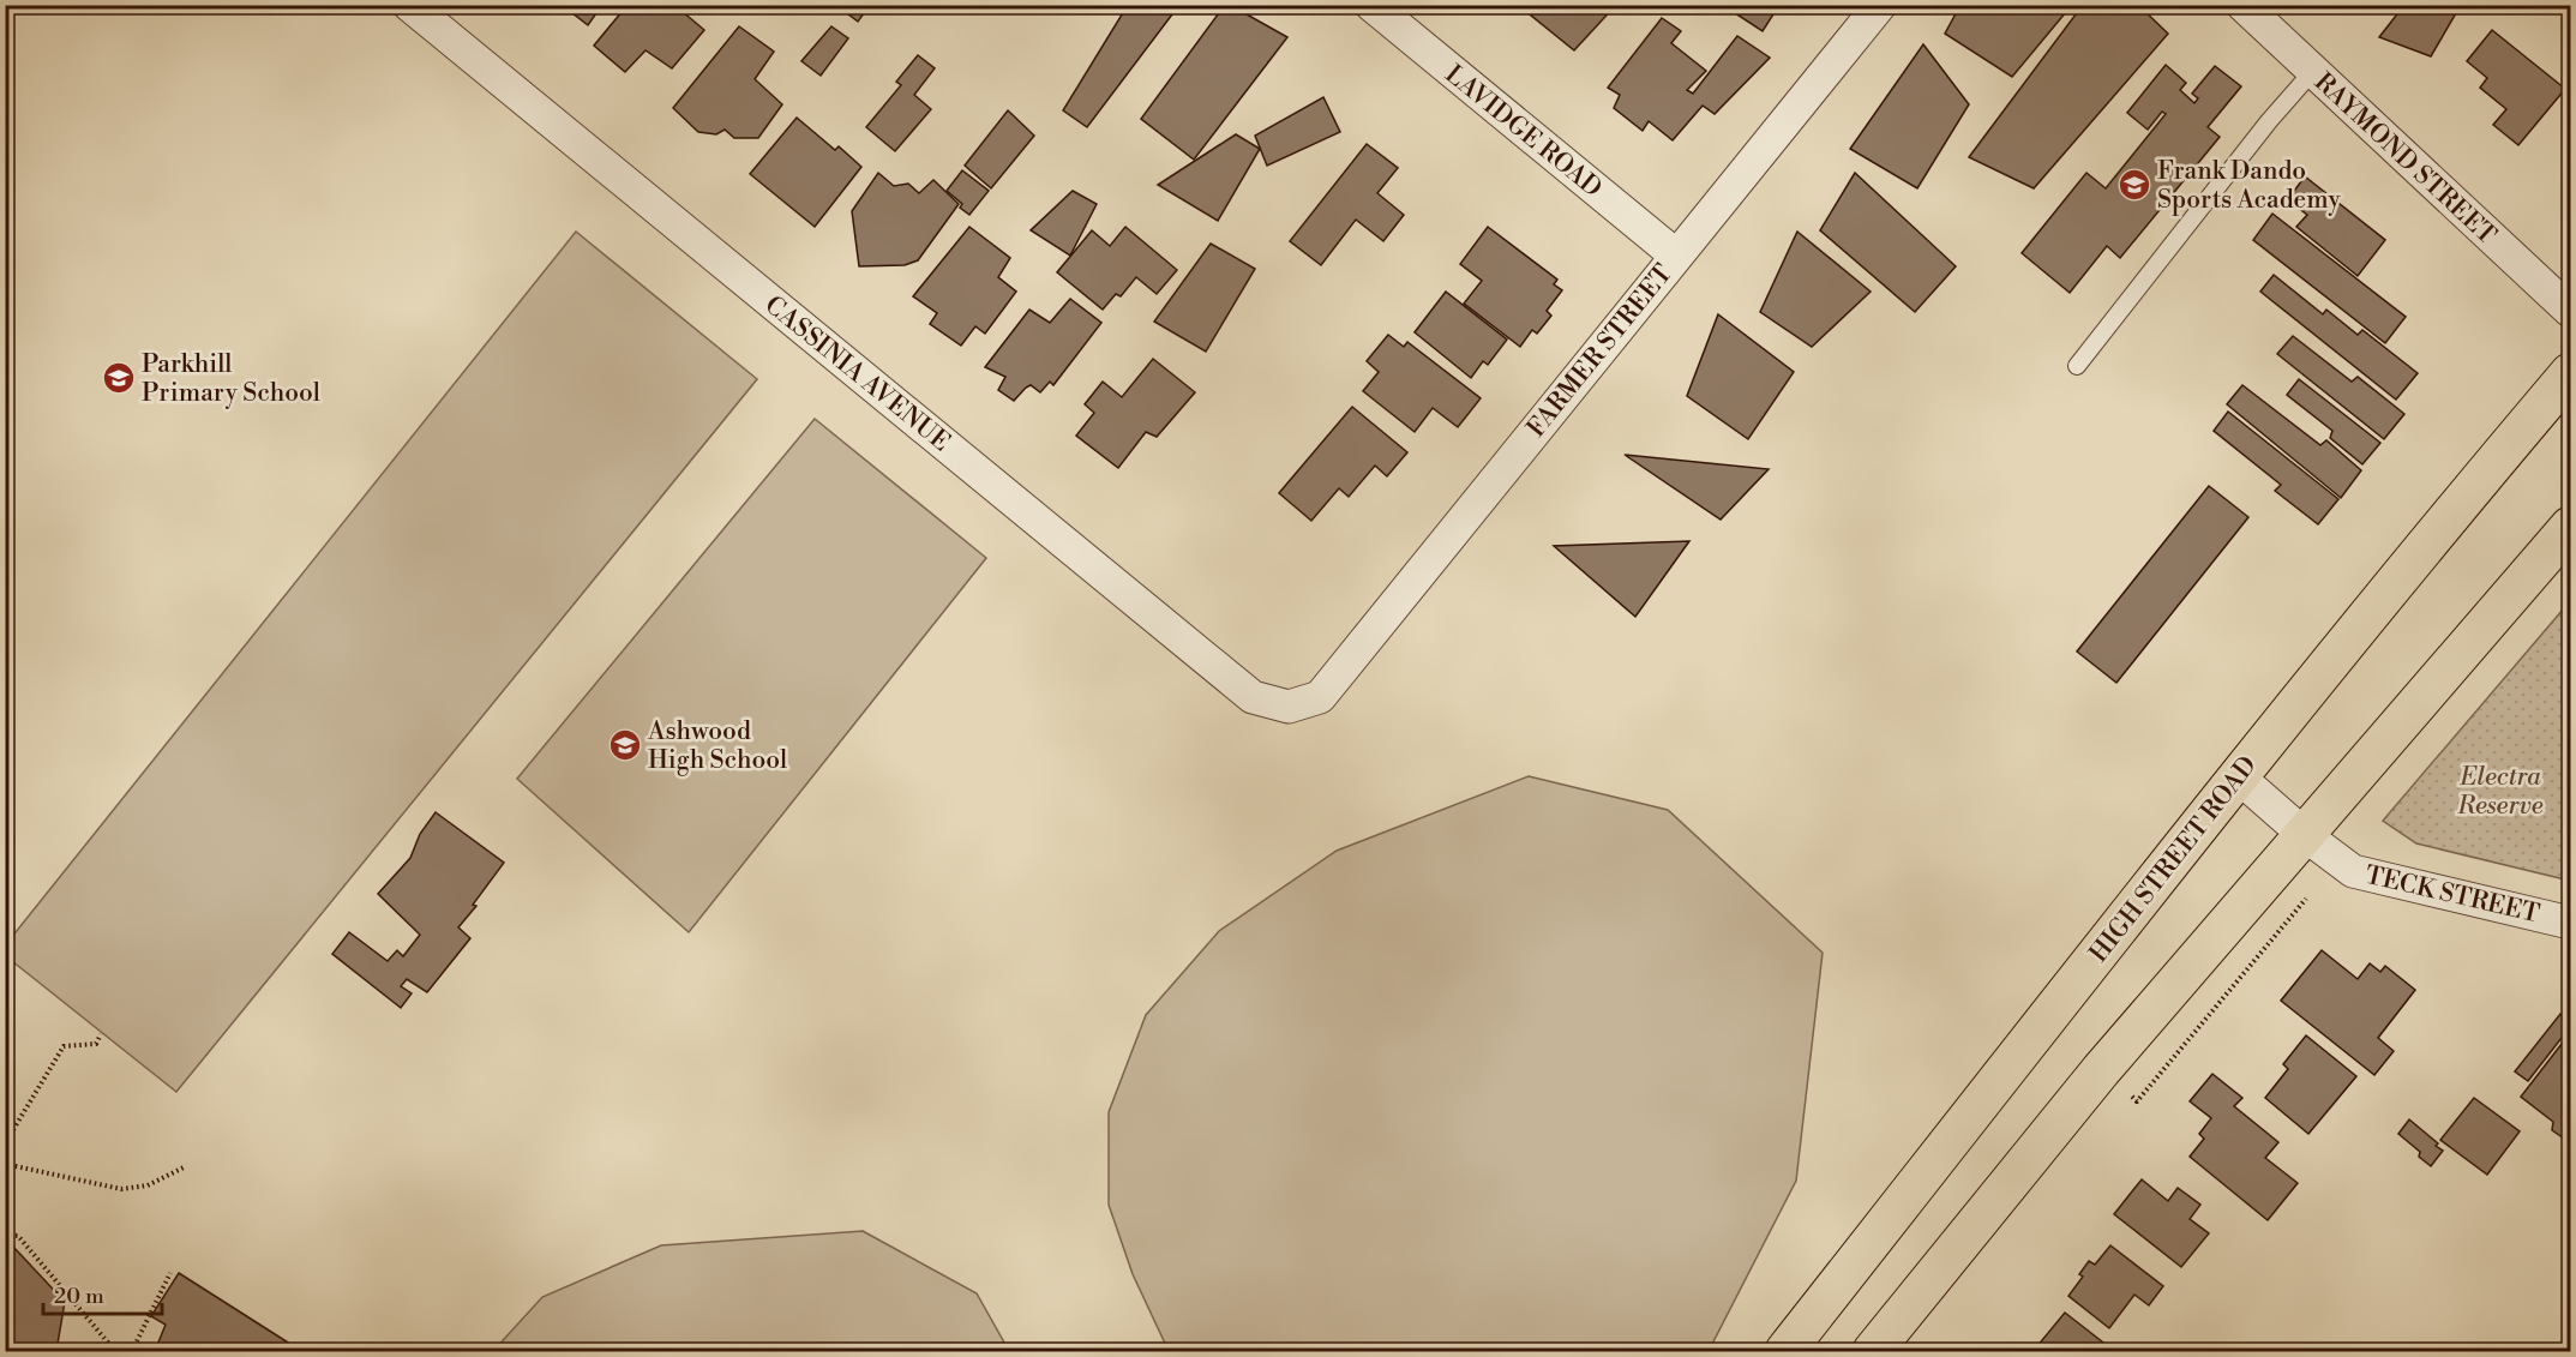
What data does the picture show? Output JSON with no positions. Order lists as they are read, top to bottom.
{
  "streets": {
    "main road": ["HIGH STREET ROAD"],
    "street": [
      "LAVIDGE ROAD",
      "RAYMOND STREET",
      "FARMER STREET",
      "CASSINIA AVENUE",
      "TECK STREET"
    ]
  },
  "crossings": [
    ["LAVIDGE ROAD", "FARMER STREET"],
    ["FARMER STREET", "CASSINIA AVENUE"],
    ["HIGH STREET ROAD", "TECK STREET"]
  ],
  "parks": ["Electra Reserve"],
  "places": {
    "school or university": ["Frank Dando Sports Academy", "Parkhill Primary School", "Ashwood High School"]
  },
  "scale_bar": "20 m"
}
